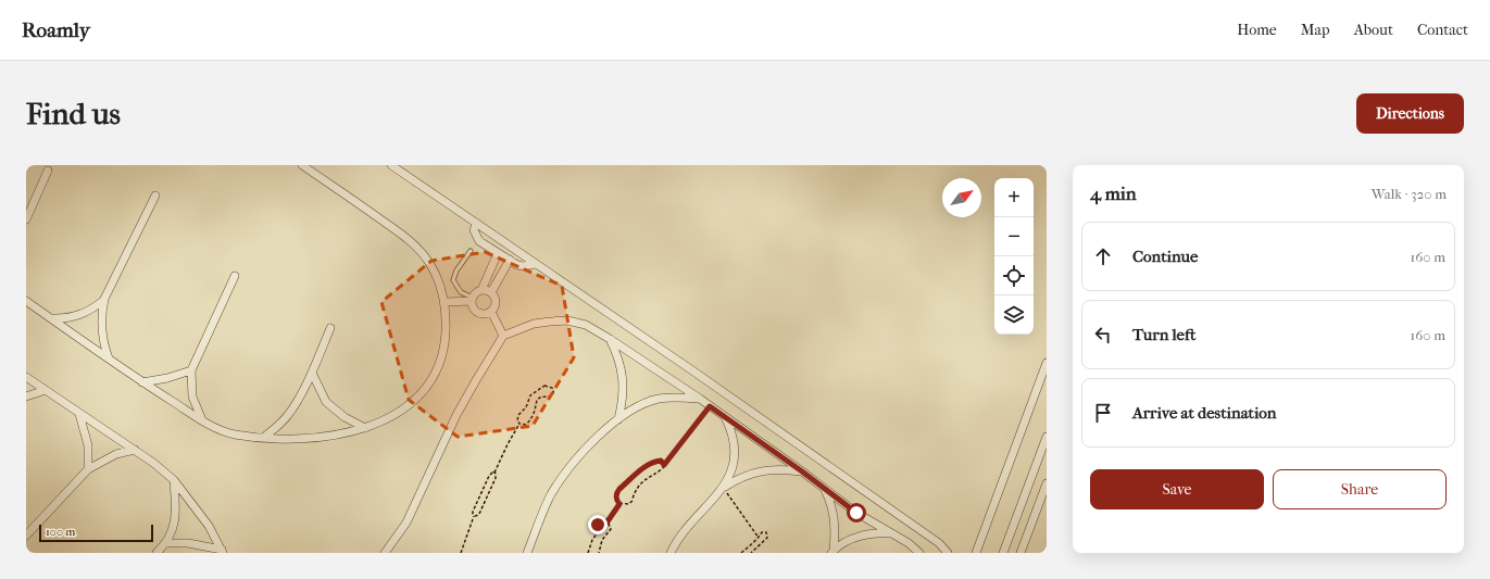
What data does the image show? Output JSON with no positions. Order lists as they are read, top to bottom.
{
  "scale_bar": "100 m",
  "north": "top right",
  "page": {
    "header": "Roamly",
    "nav": [
      "Home",
      "Map",
      "About",
      "Contact"
    ],
    "buttons": [
      "Directions",
      ["Save", "Share"]
    ],
    "title": "Find us",
    "heading": ["4 min", "Walk · 320 m"],
    "map_buttons": ["+", "−"],
    "list": [
      ["Continue", "160 m"],
      ["Turn left", "160 m"],
      "Arrive at destination"
    ],
    "scale": "100 m"
  }
}
